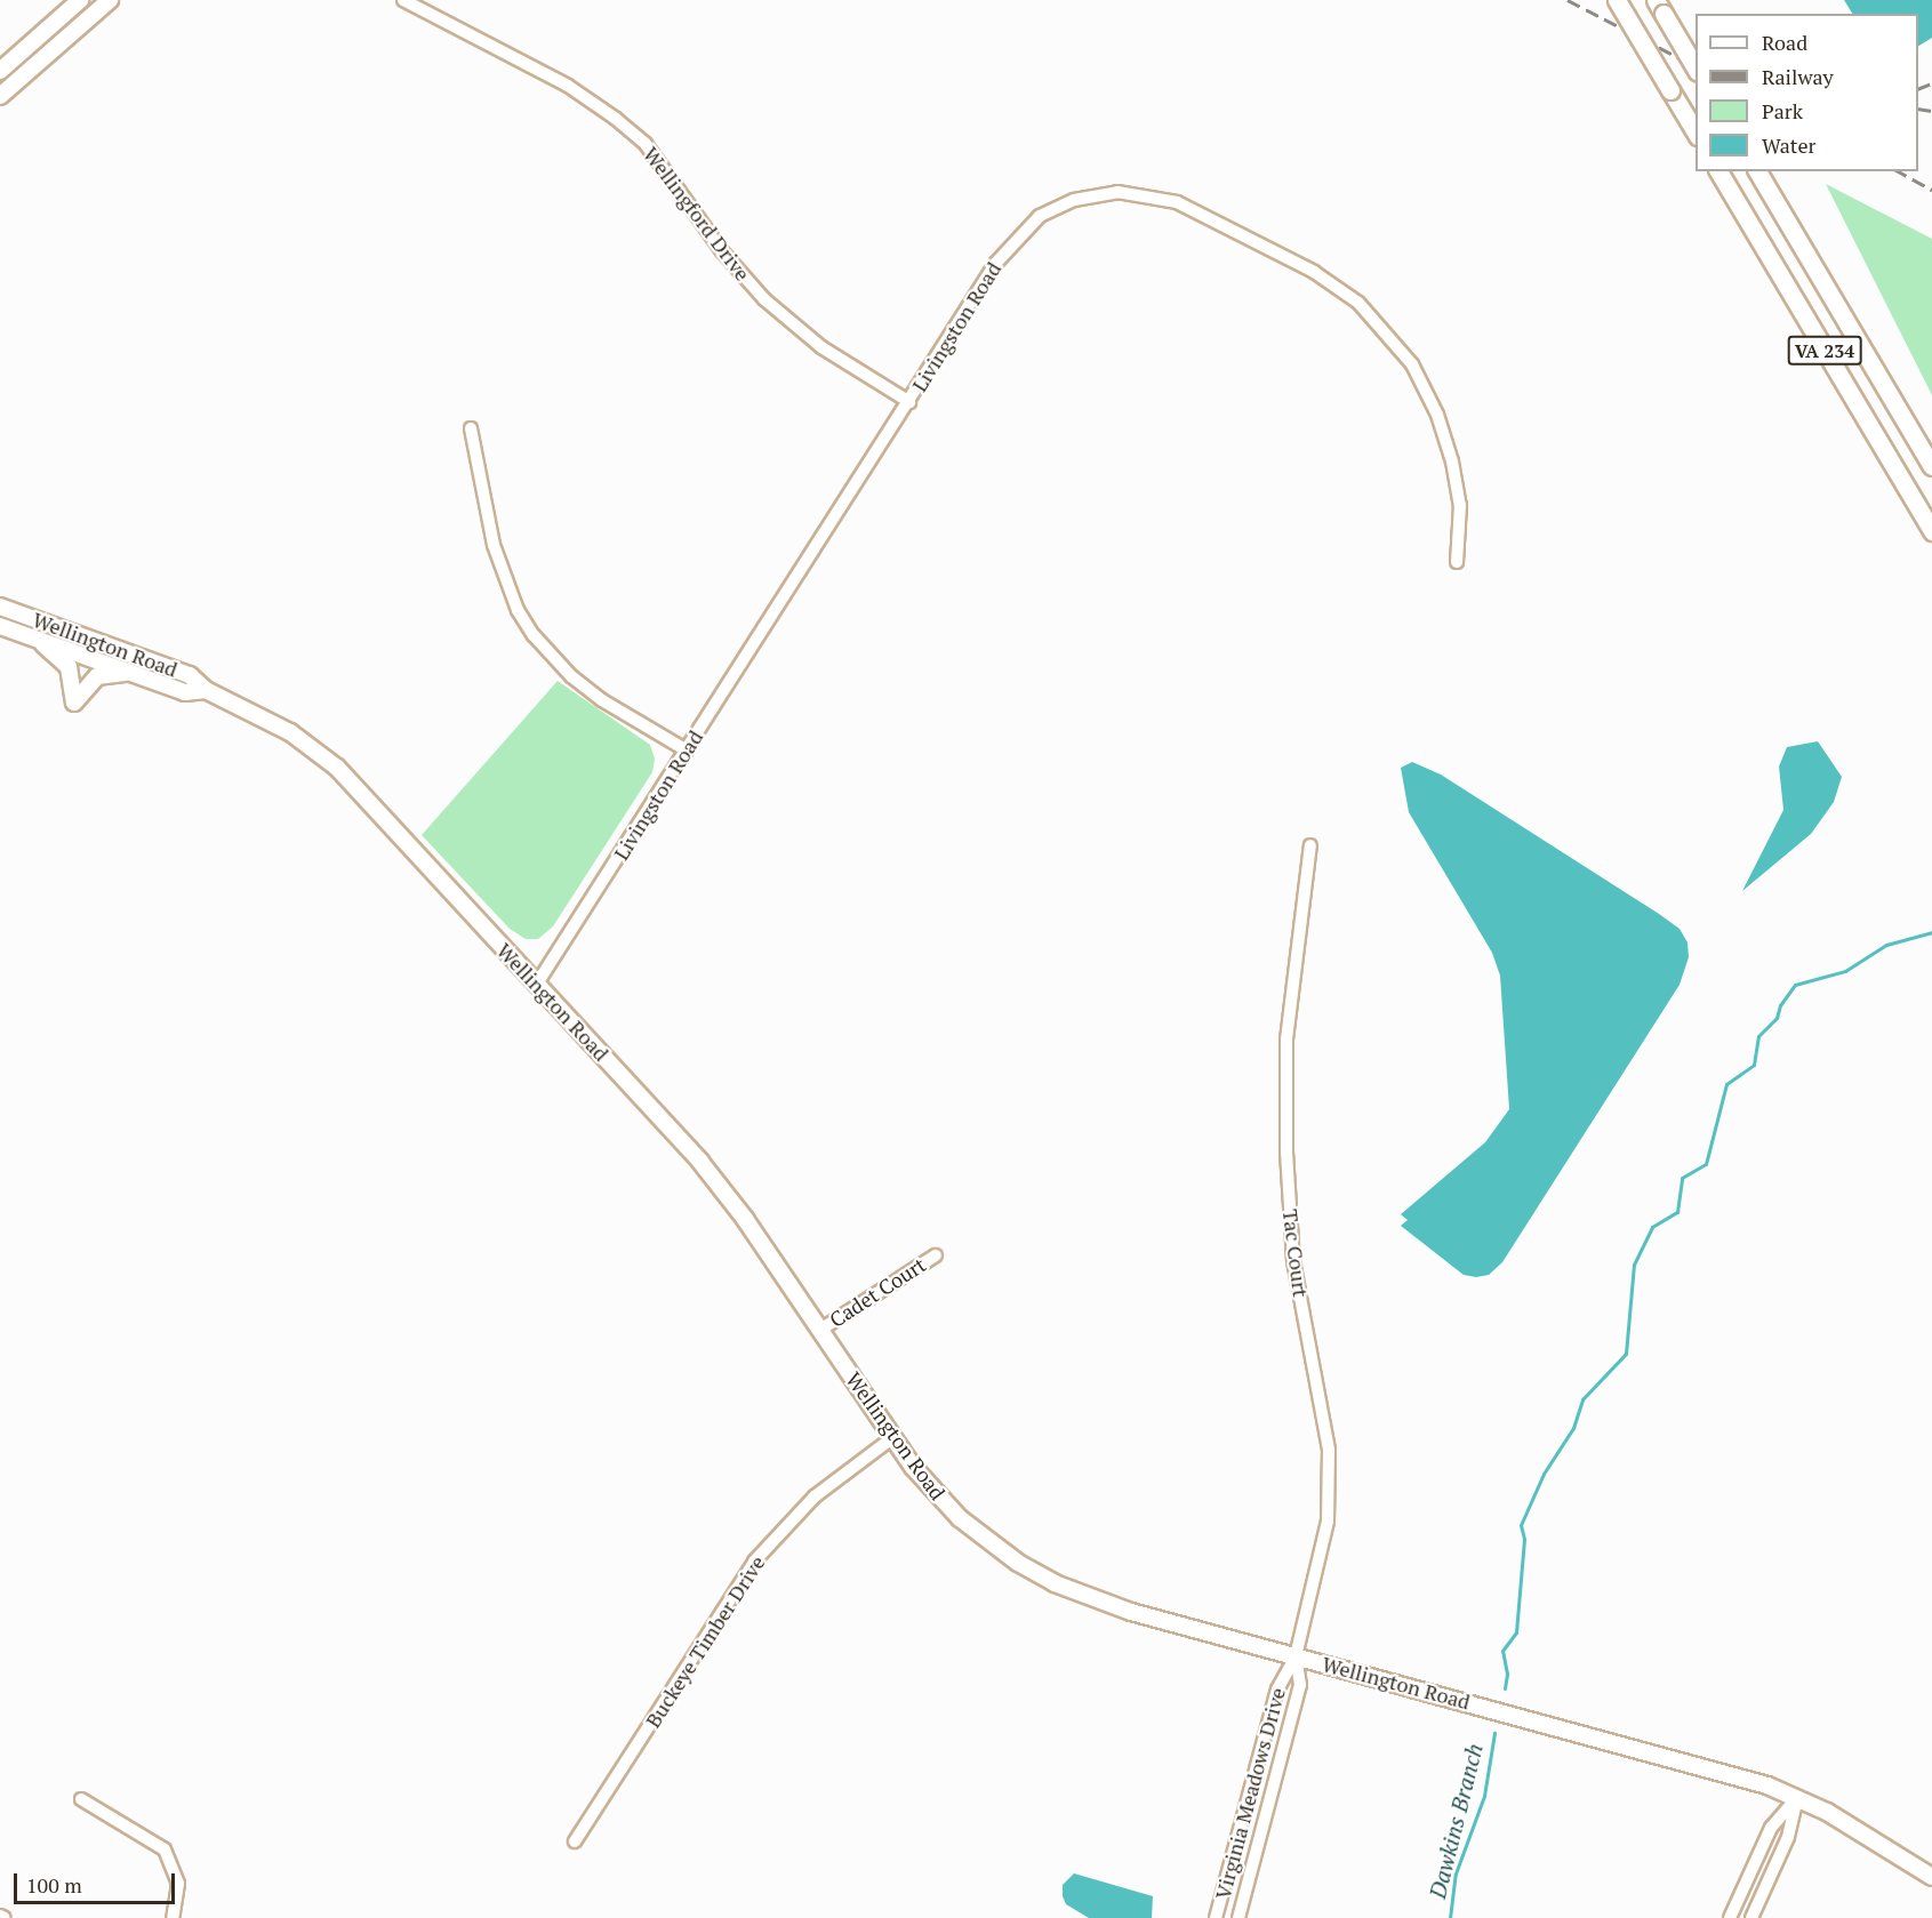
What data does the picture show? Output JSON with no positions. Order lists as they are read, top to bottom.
{
  "streets": {
    "highway": ["VA 234"],
    "main road": ["Wellington Road"],
    "street": [
      "Wellingford Drive",
      "Livingston Road",
      "Tac Court",
      "Cadet Court",
      "Buckeye Timber Drive",
      "Virginia Meadows Drive"
    ]
  },
  "crossings": [
    ["Wellingford Drive", "Livingston Road"],
    ["Livingston Road", "Wellington Road"],
    ["Wellington Road", "Tac Court"],
    ["Wellington Road", "Cadet Court"],
    ["Wellington Road", "Buckeye Timber Drive"],
    ["Wellington Road", "Virginia Meadows Drive"],
    ["Tac Court", "Virginia Meadows Drive"]
  ],
  "water": ["Dawkins Branch"],
  "legend": [
    "Road",
    "Railway",
    "Park",
    "Water"
  ],
  "scale_bar": "100 m"
}
